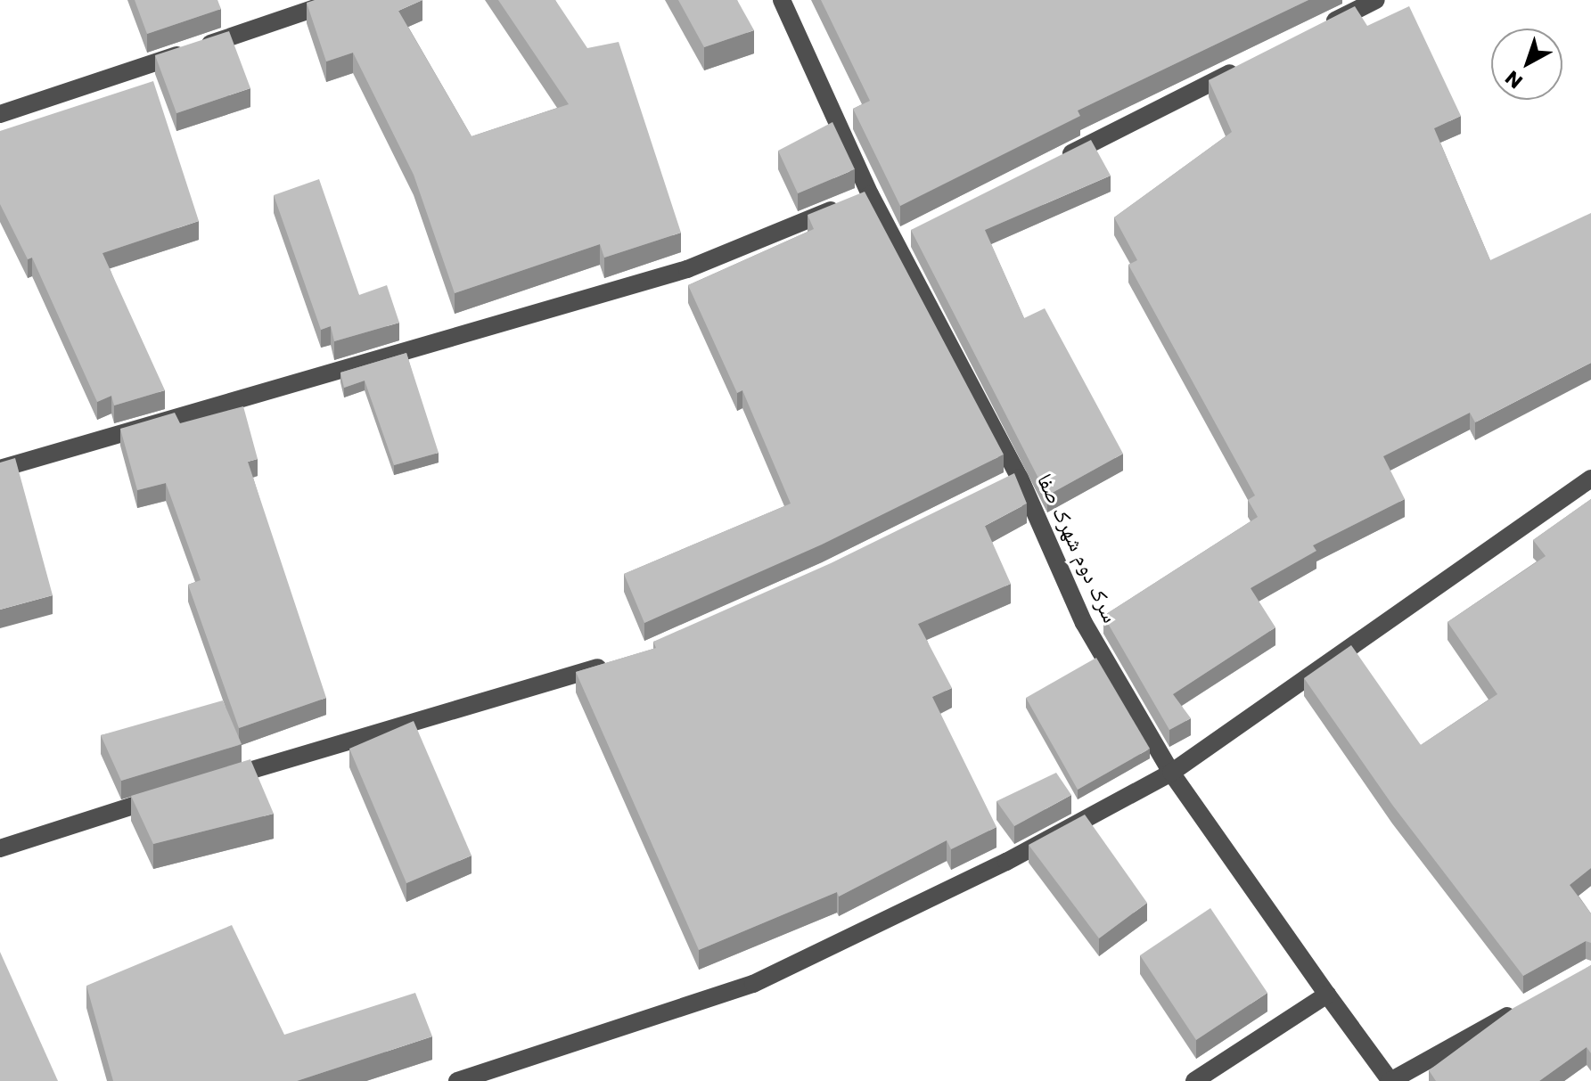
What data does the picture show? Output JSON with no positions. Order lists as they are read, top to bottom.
{
  "streets": {
    "street": ["سرک دوم شهرک صفا"]
  },
  "north": "bottom left"
}
